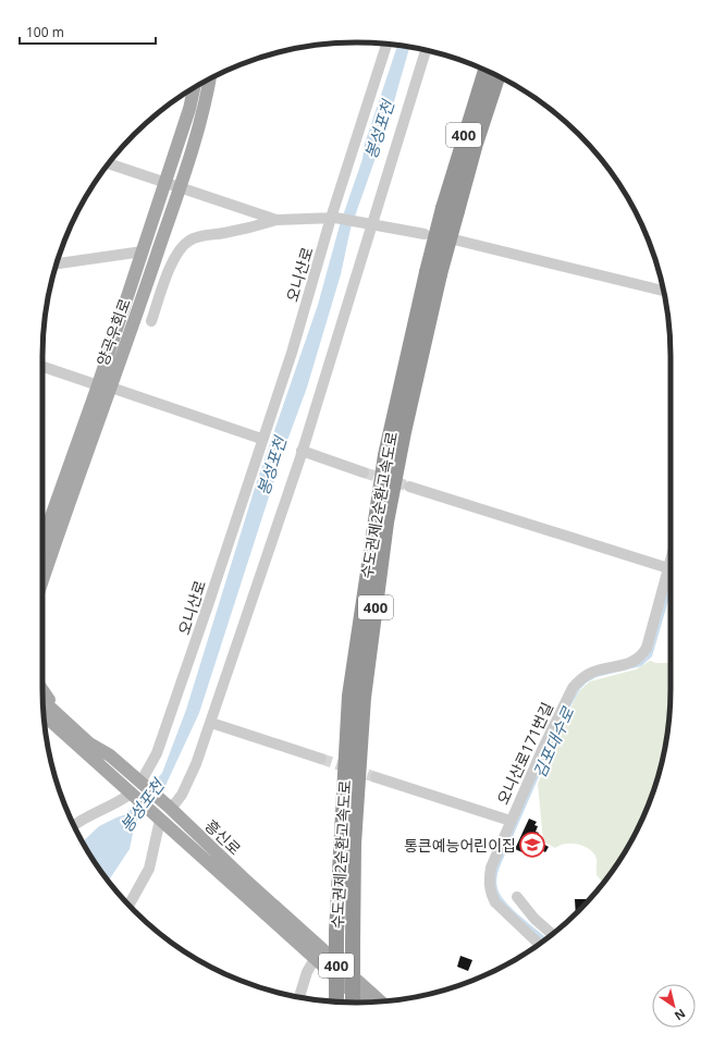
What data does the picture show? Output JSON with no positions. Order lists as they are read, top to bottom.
{
  "streets": {
    "highway": ["400", "수도권제2순환고속도로"],
    "main road": ["양곡우회로", "흥신로"],
    "street": ["오니산로", "오니산로171번길"]
  },
  "crossings": [
    ["오니산로", "흥신로"]
  ],
  "water": ["봉성포천", "김포대수로"],
  "places": {
    "school or university": ["통큰예능어린이집"]
  },
  "scale_bar": "100 m",
  "north": "bottom right"
}
